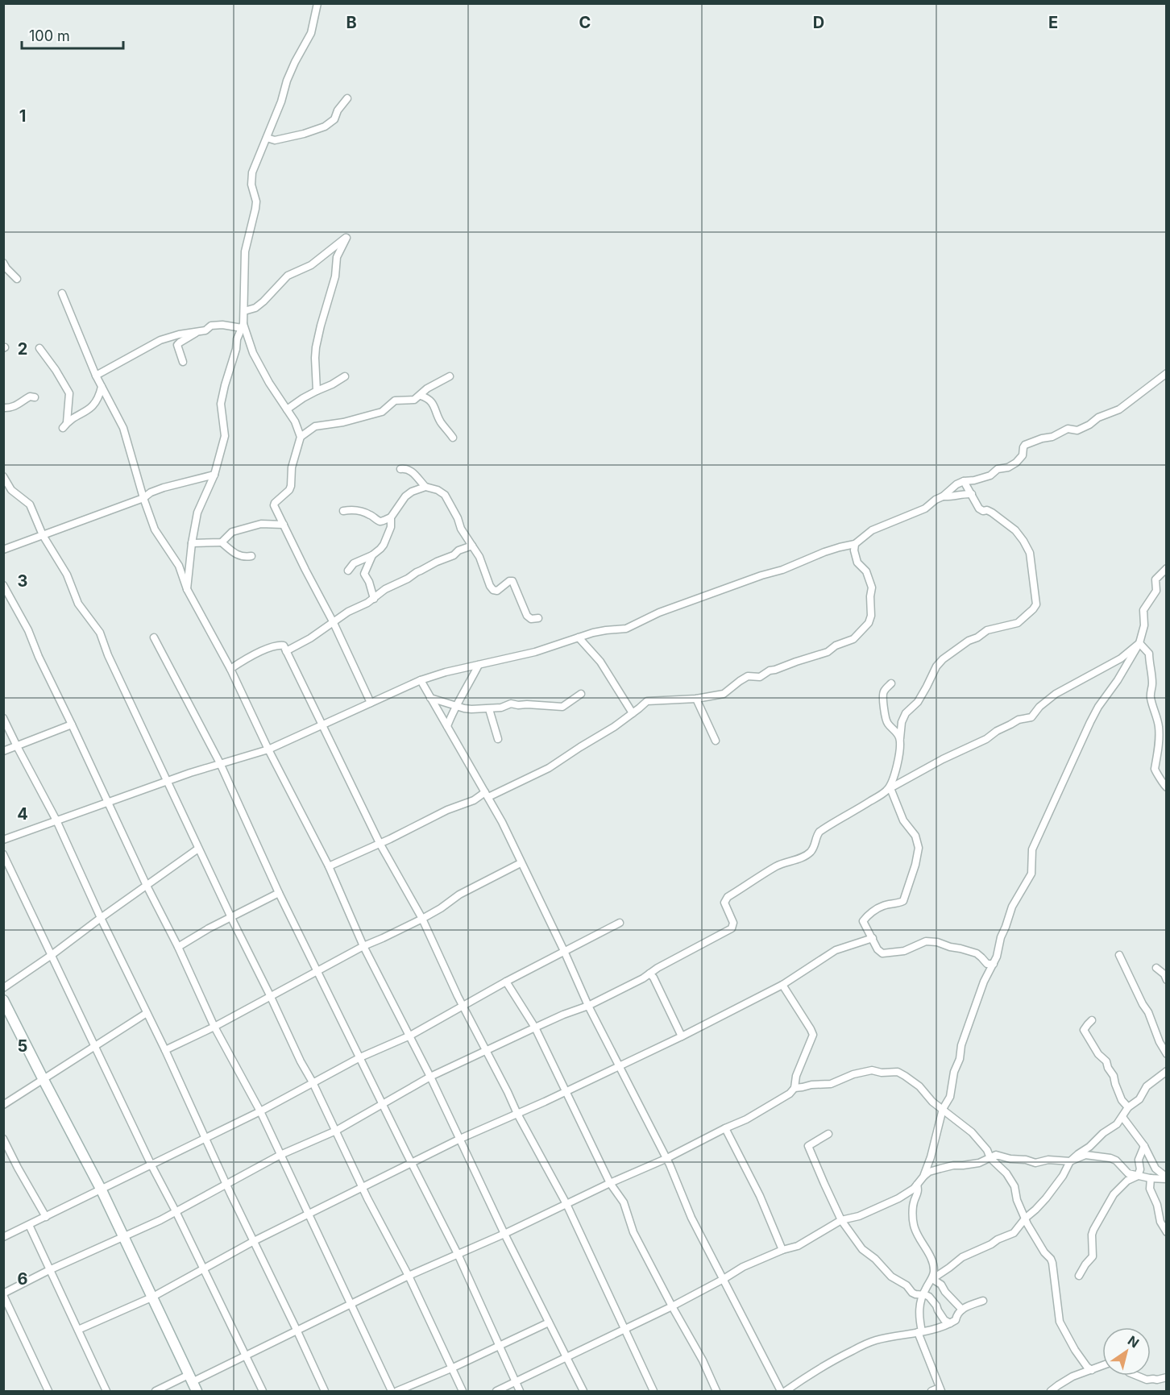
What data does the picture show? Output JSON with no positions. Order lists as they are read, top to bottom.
{
  "scale_bar": "100 m",
  "north": "top right",
  "grid": {
    "columns": [
      "B",
      "C",
      "D",
      "E"
    ],
    "rows": [
      "1",
      "2",
      "3",
      "4",
      "5",
      "6"
    ]
  }
}
